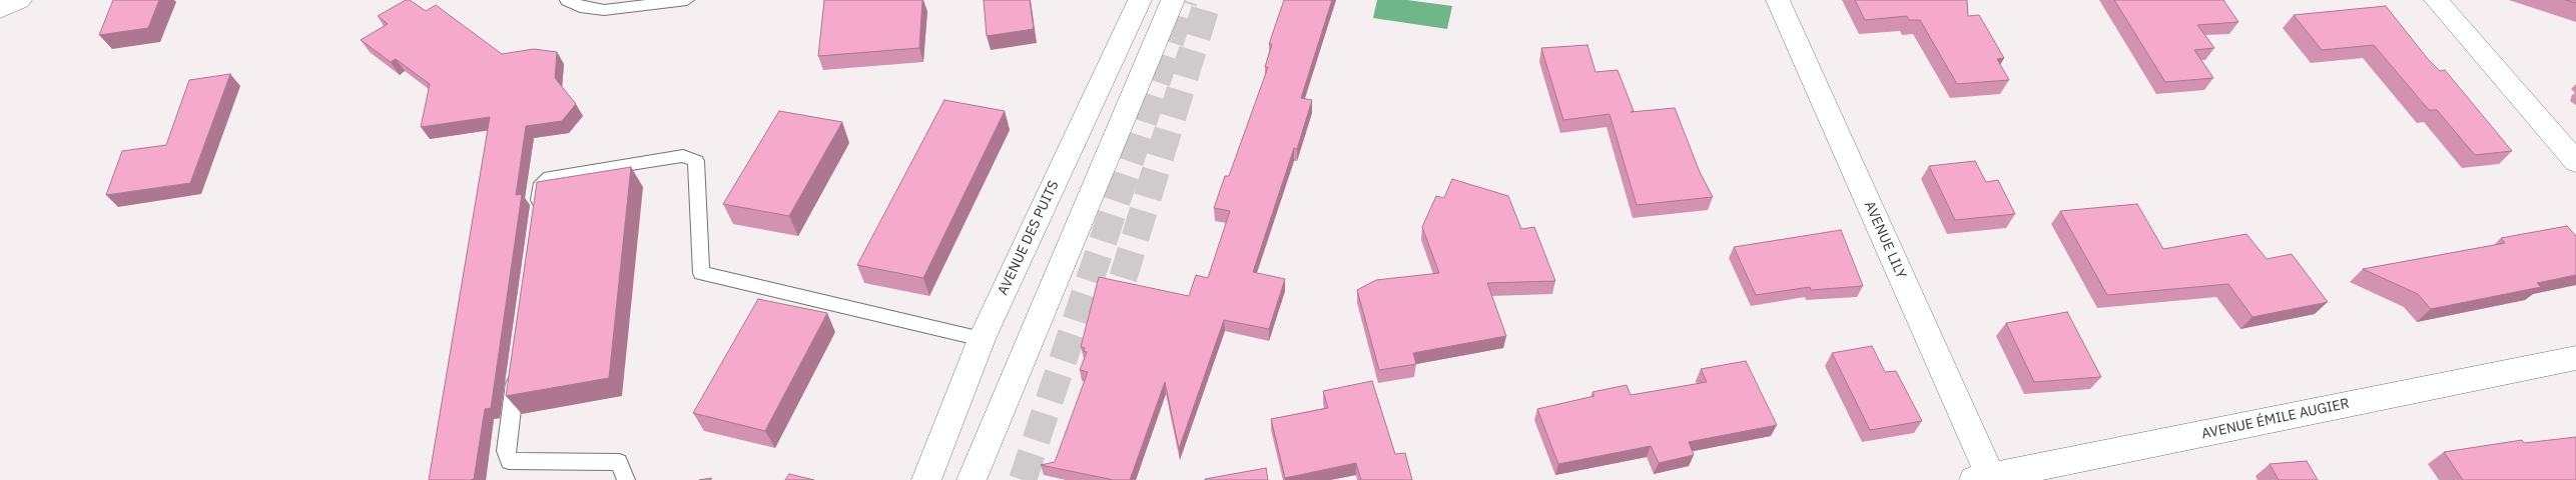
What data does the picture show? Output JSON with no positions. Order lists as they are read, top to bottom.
{
  "streets": {
    "street": ["AVENUE DES PUITS", "AVENUE LILY", "AVENUE ÉMILE AUGIER"]
  },
  "crossings": [
    ["AVENUE LILY", "AVENUE ÉMILE AUGIER"]
  ]
}
